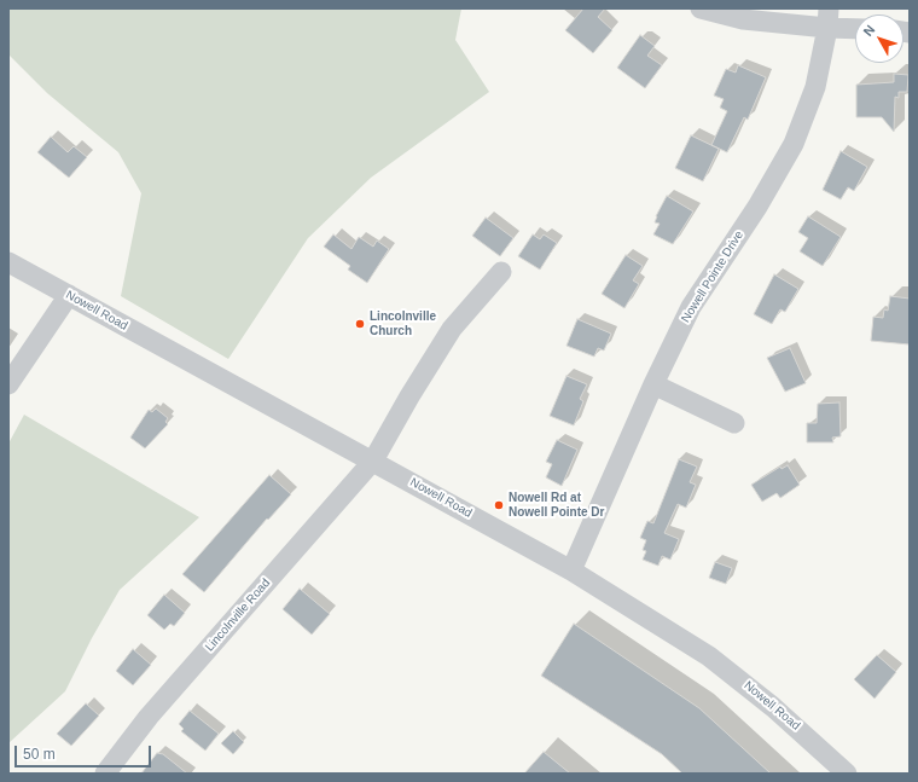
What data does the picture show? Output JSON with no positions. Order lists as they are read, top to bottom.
{
  "streets": {
    "street": ["Nowell Pointe Drive", "Nowell Road", "Lincolnville Road"]
  },
  "crossings": [
    ["Nowell Pointe Drive", "Nowell Road"],
    ["Nowell Road", "Lincolnville Road"]
  ],
  "places": ["Lincolnville Church", "Nowell Rd at Nowell Pointe Dr"],
  "scale_bar": "50 m",
  "north": "top left"
}
